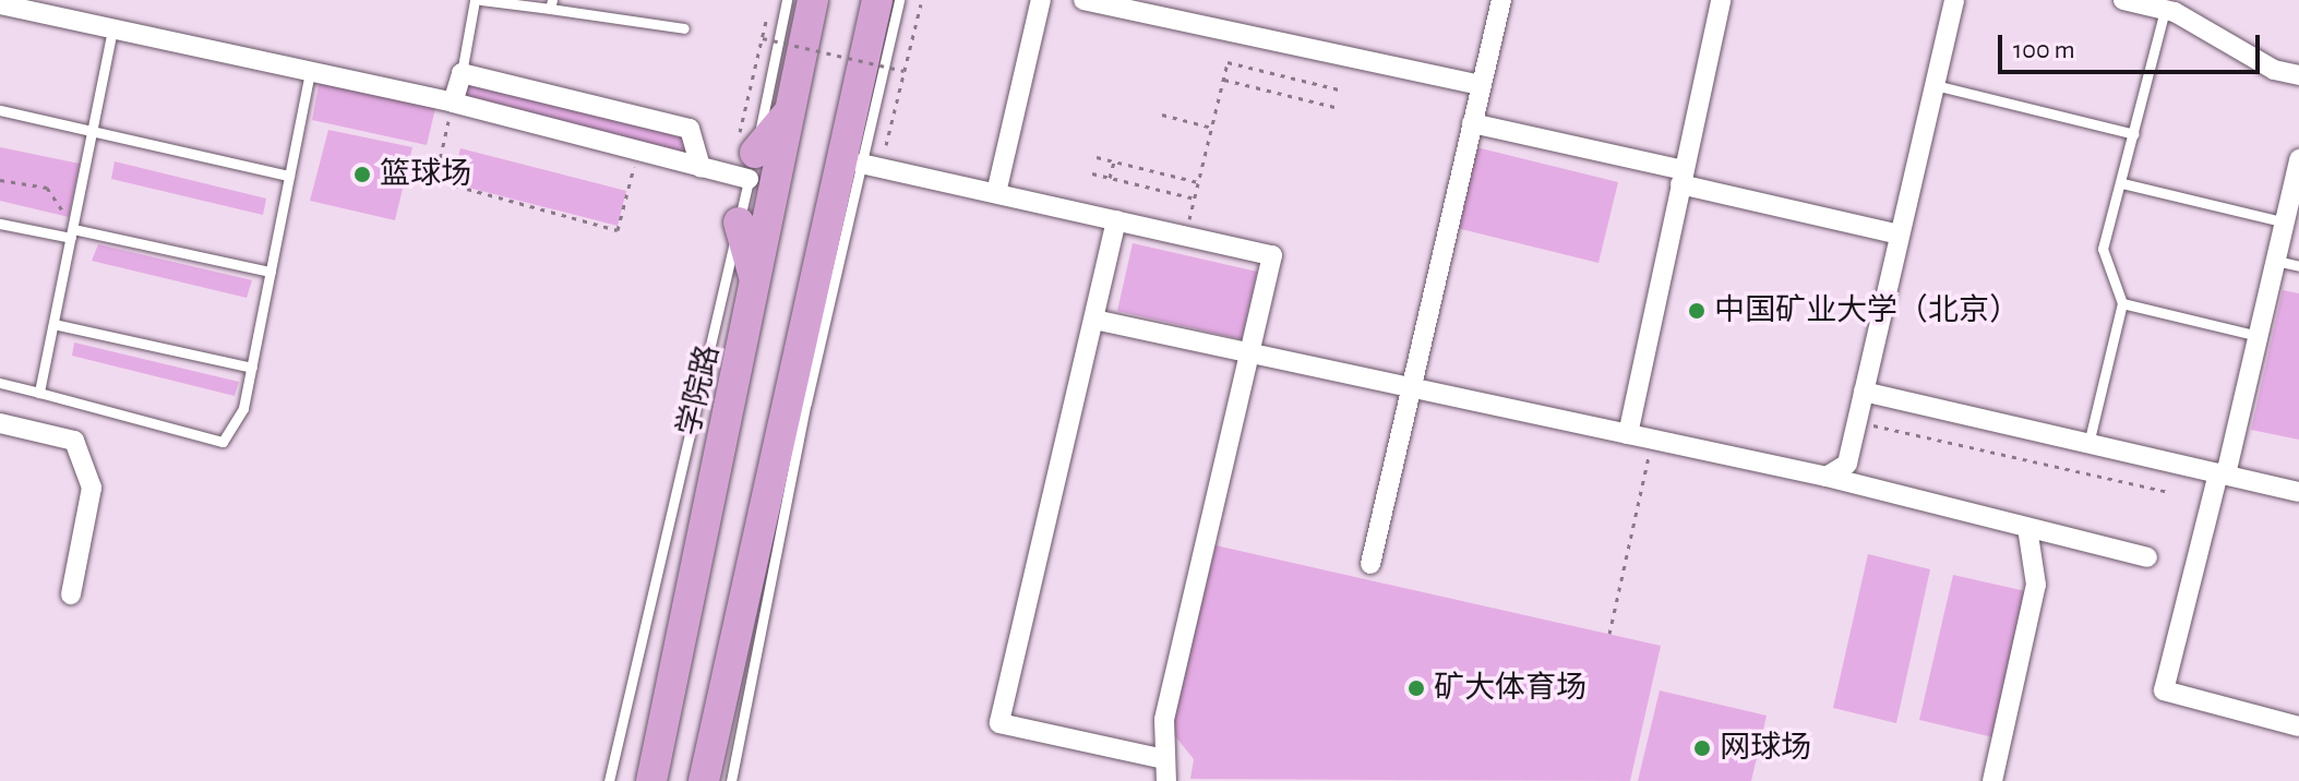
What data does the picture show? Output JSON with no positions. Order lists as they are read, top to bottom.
{
  "streets": {
    "main road": ["学院路"]
  },
  "places": [
    "篮球场",
    "中国矿业大学（北京）",
    "矿大体育场",
    "网球场"
  ],
  "scale_bar": "100 m"
}
